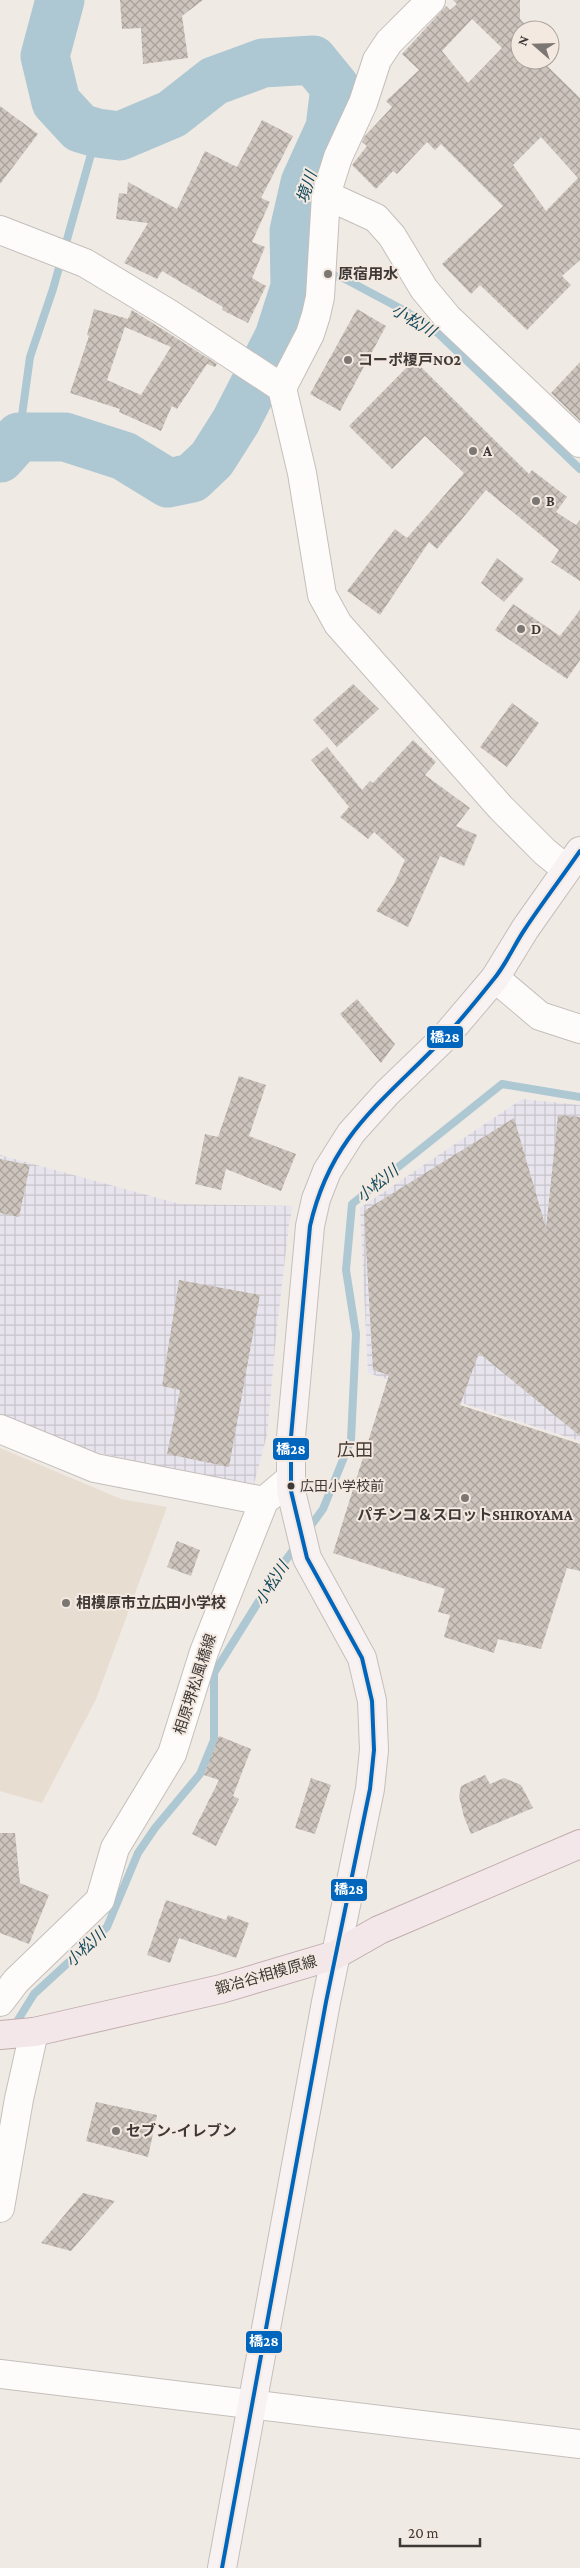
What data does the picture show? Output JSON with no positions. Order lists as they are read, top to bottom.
{
  "streets": {
    "main road": ["鍛冶谷相模原線"],
    "street": ["相原堺松風橋線"]
  },
  "districts": ["広田"],
  "water": ["境川", "小松川"],
  "places": [
    "原宿用水",
    "コーポ榎戸NO2",
    "A",
    "B",
    "D",
    "広田小学校前",
    "パチンコ＆スロットSHIROYAMA",
    "相模原市立広田小学校",
    "セブン-イレブン"
  ],
  "lines": ["transit line 橋28"],
  "scale_bar": "20 m",
  "north": "left"
}
